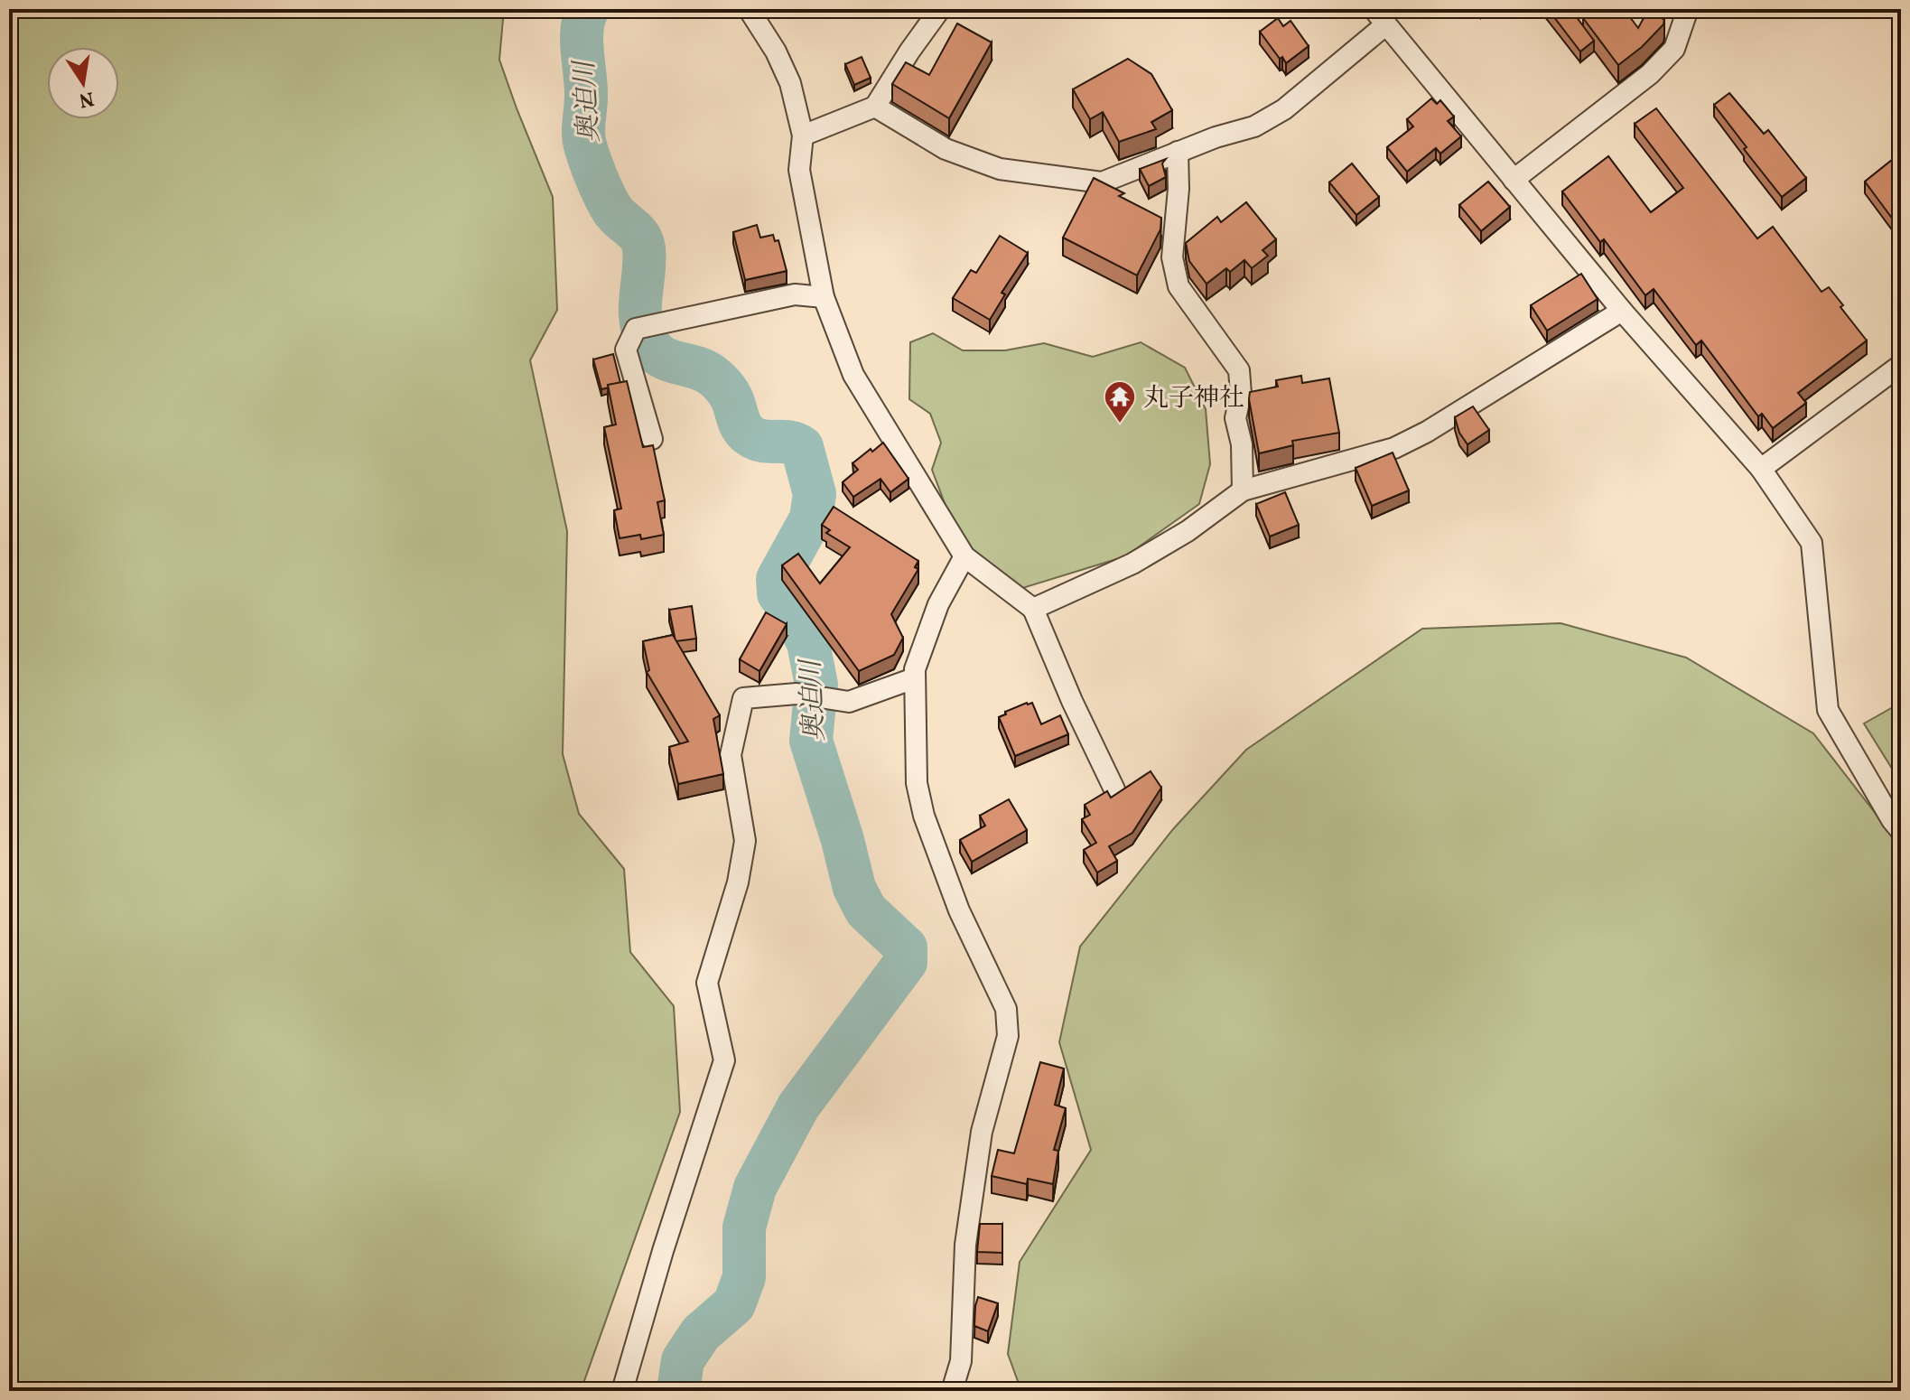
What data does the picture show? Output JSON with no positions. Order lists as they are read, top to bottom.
{
  "water": ["奥迫川"],
  "places": {
    "temple": ["丸子神社"]
  },
  "north": "bottom"
}
